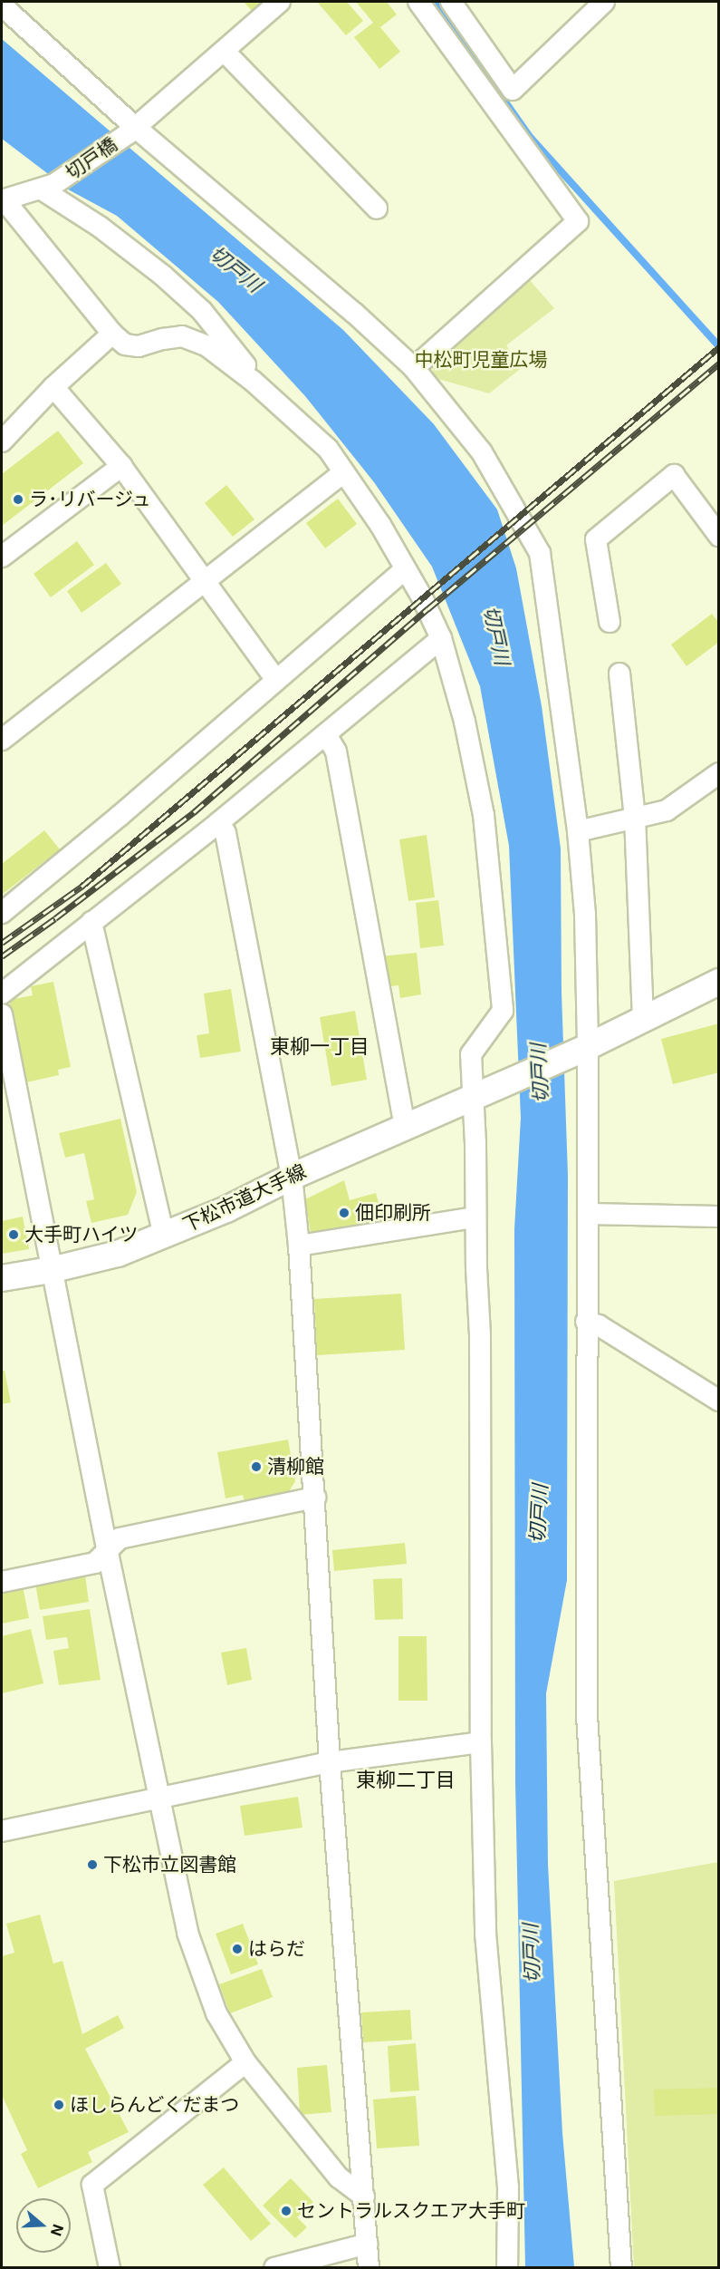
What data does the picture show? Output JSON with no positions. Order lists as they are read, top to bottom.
{
  "streets": {
    "street": ["切戸橋", "下松市道大手線"]
  },
  "districts": ["東柳一丁目", "東柳二丁目"],
  "water": ["切戸川"],
  "parks": ["中松町児童広場"],
  "places": [
    "ラ･リバージュ",
    "佃印刷所",
    "大手町ハイツ",
    "清柳館",
    "下松市立図書館",
    "はらだ",
    "ほしらんどくだまつ",
    "セントラルスクエア大手町"
  ],
  "north": "right"
}
